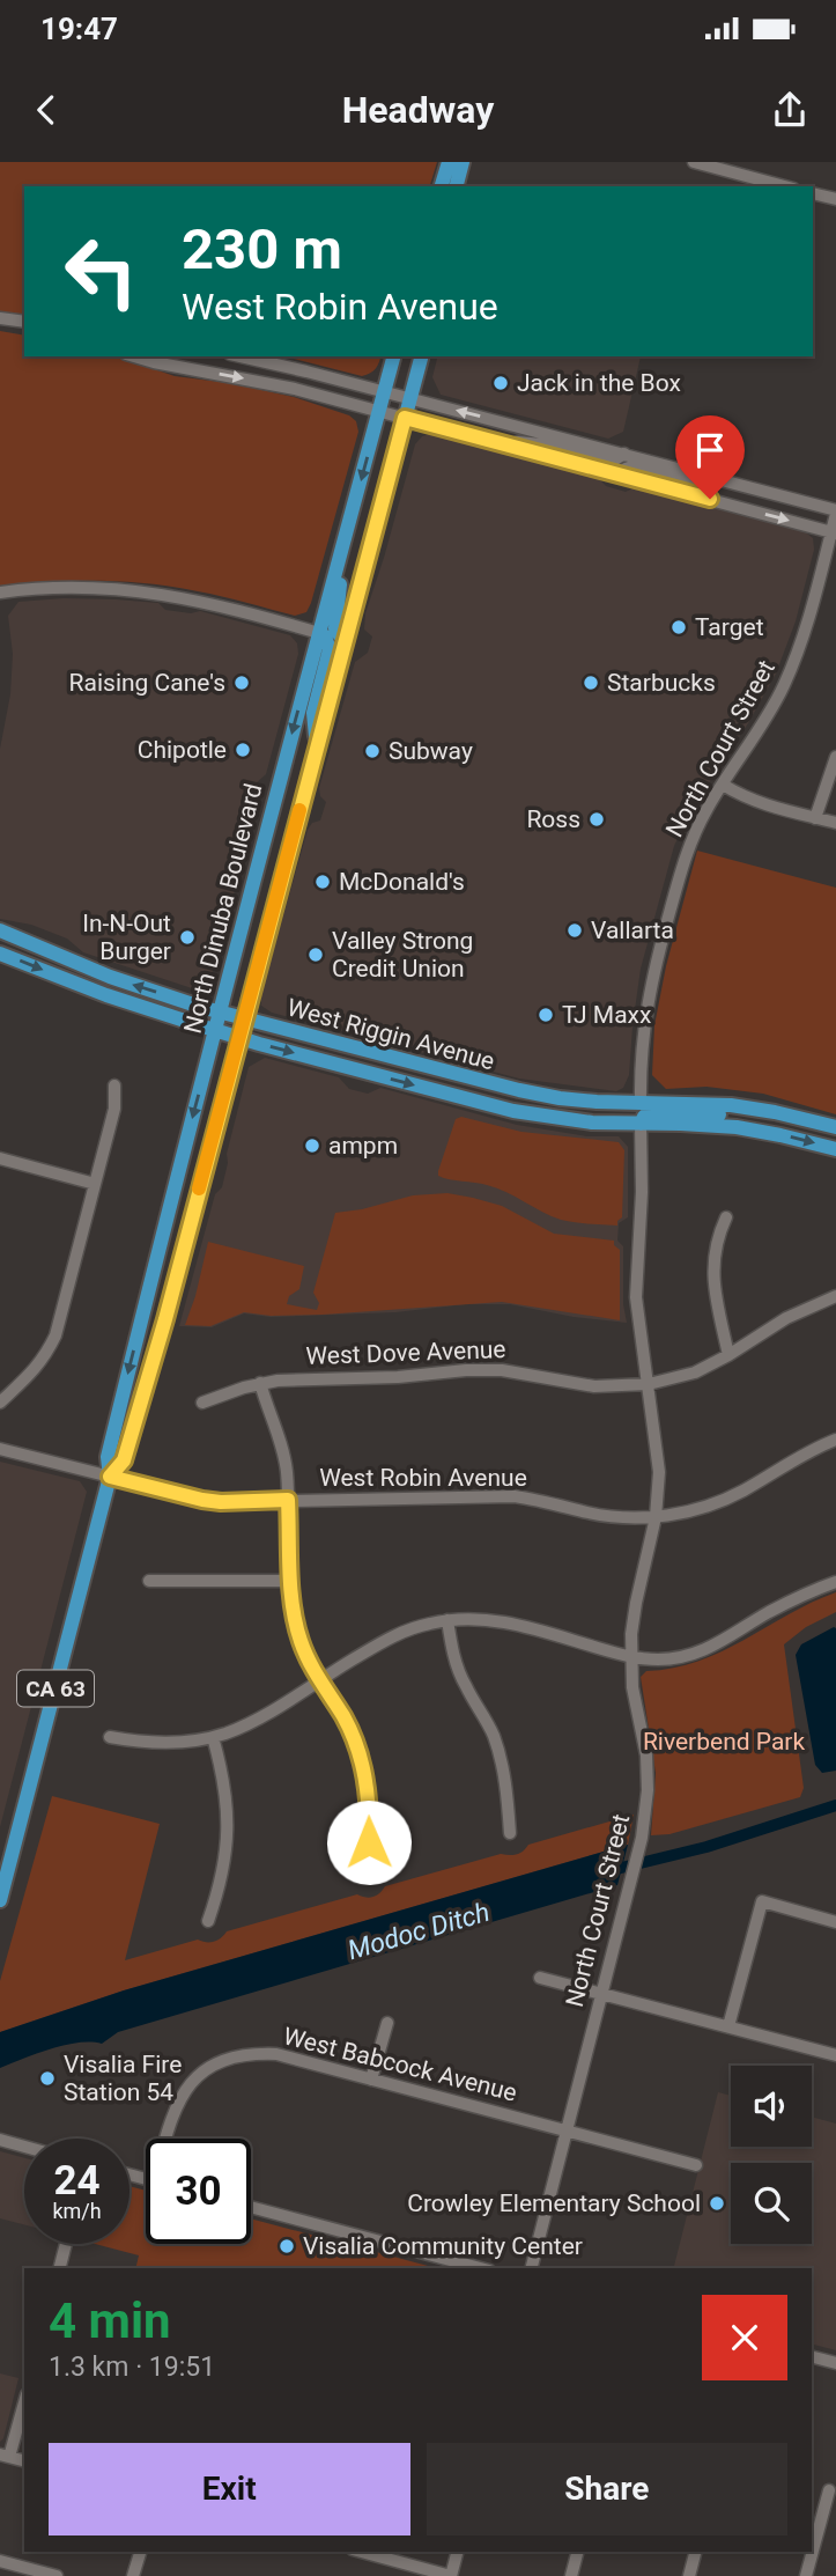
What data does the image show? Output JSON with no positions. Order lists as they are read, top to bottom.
{
  "streets": {
    "main road": ["North Dinuba Boulevard", "West Riggin Avenue", "CA 63"],
    "street": [
      "North Court Street",
      "West Dove Avenue",
      "West Robin Avenue",
      "West Babcock Avenue"
    ]
  },
  "crossings": [
    ["North Court Street", "West Riggin Avenue"],
    ["North Court Street", "West Dove Avenue"],
    ["North Court Street", "West Robin Avenue"],
    ["North Court Street", "West Babcock Avenue"],
    ["North Dinuba Boulevard", "West Riggin Avenue"],
    ["North Dinuba Boulevard", "West Robin Avenue"]
  ],
  "water": ["Modoc Ditch"],
  "parks": ["Riverbend Park"],
  "places": [
    "Jack in the Box",
    "Target",
    "Raising Cane's",
    "Starbucks",
    "Chipotle",
    "Subway",
    "Ross",
    "McDonald's",
    "Vallarta",
    "In-N-Out Burger",
    "Valley Strong Credit Union",
    "TJ Maxx",
    "ampm",
    "Visalia Fire Station 54",
    "Crowley Elementary School",
    "Visalia Community Center"
  ],
  "page": {
    "status": "19:47",
    "header": "Headway",
    "turn": ["230 m", "West Robin Avenue"],
    "speed": "24 km/h",
    "limit": "30",
    "heading": ["4 min", "1.3 km · 19:51"],
    "buttons": ["Exit", "Share"]
  }
}
